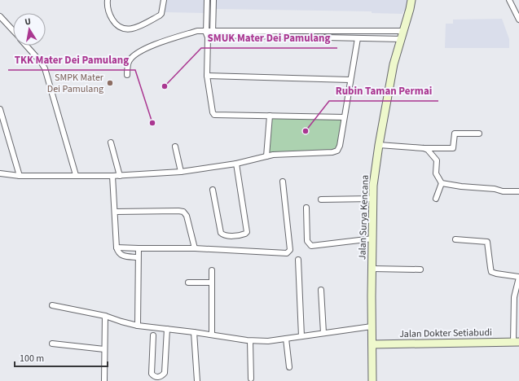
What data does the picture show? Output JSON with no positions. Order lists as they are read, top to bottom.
{
  "streets": {
    "main road": ["Jalan Surya Kencana", "Jalan Dokter Setiabudi"]
  },
  "crossings": [
    ["Jalan Surya Kencana", "Jalan Dokter Setiabudi"]
  ],
  "places": [
    "SMPK Mater Dei Pamulang",
    "SMUK Mater Dei Pamulang",
    "TKK Mater Dei Pamulang",
    "Rubin Taman Permai"
  ],
  "scale_bar": "100 m",
  "north": "top"
}
